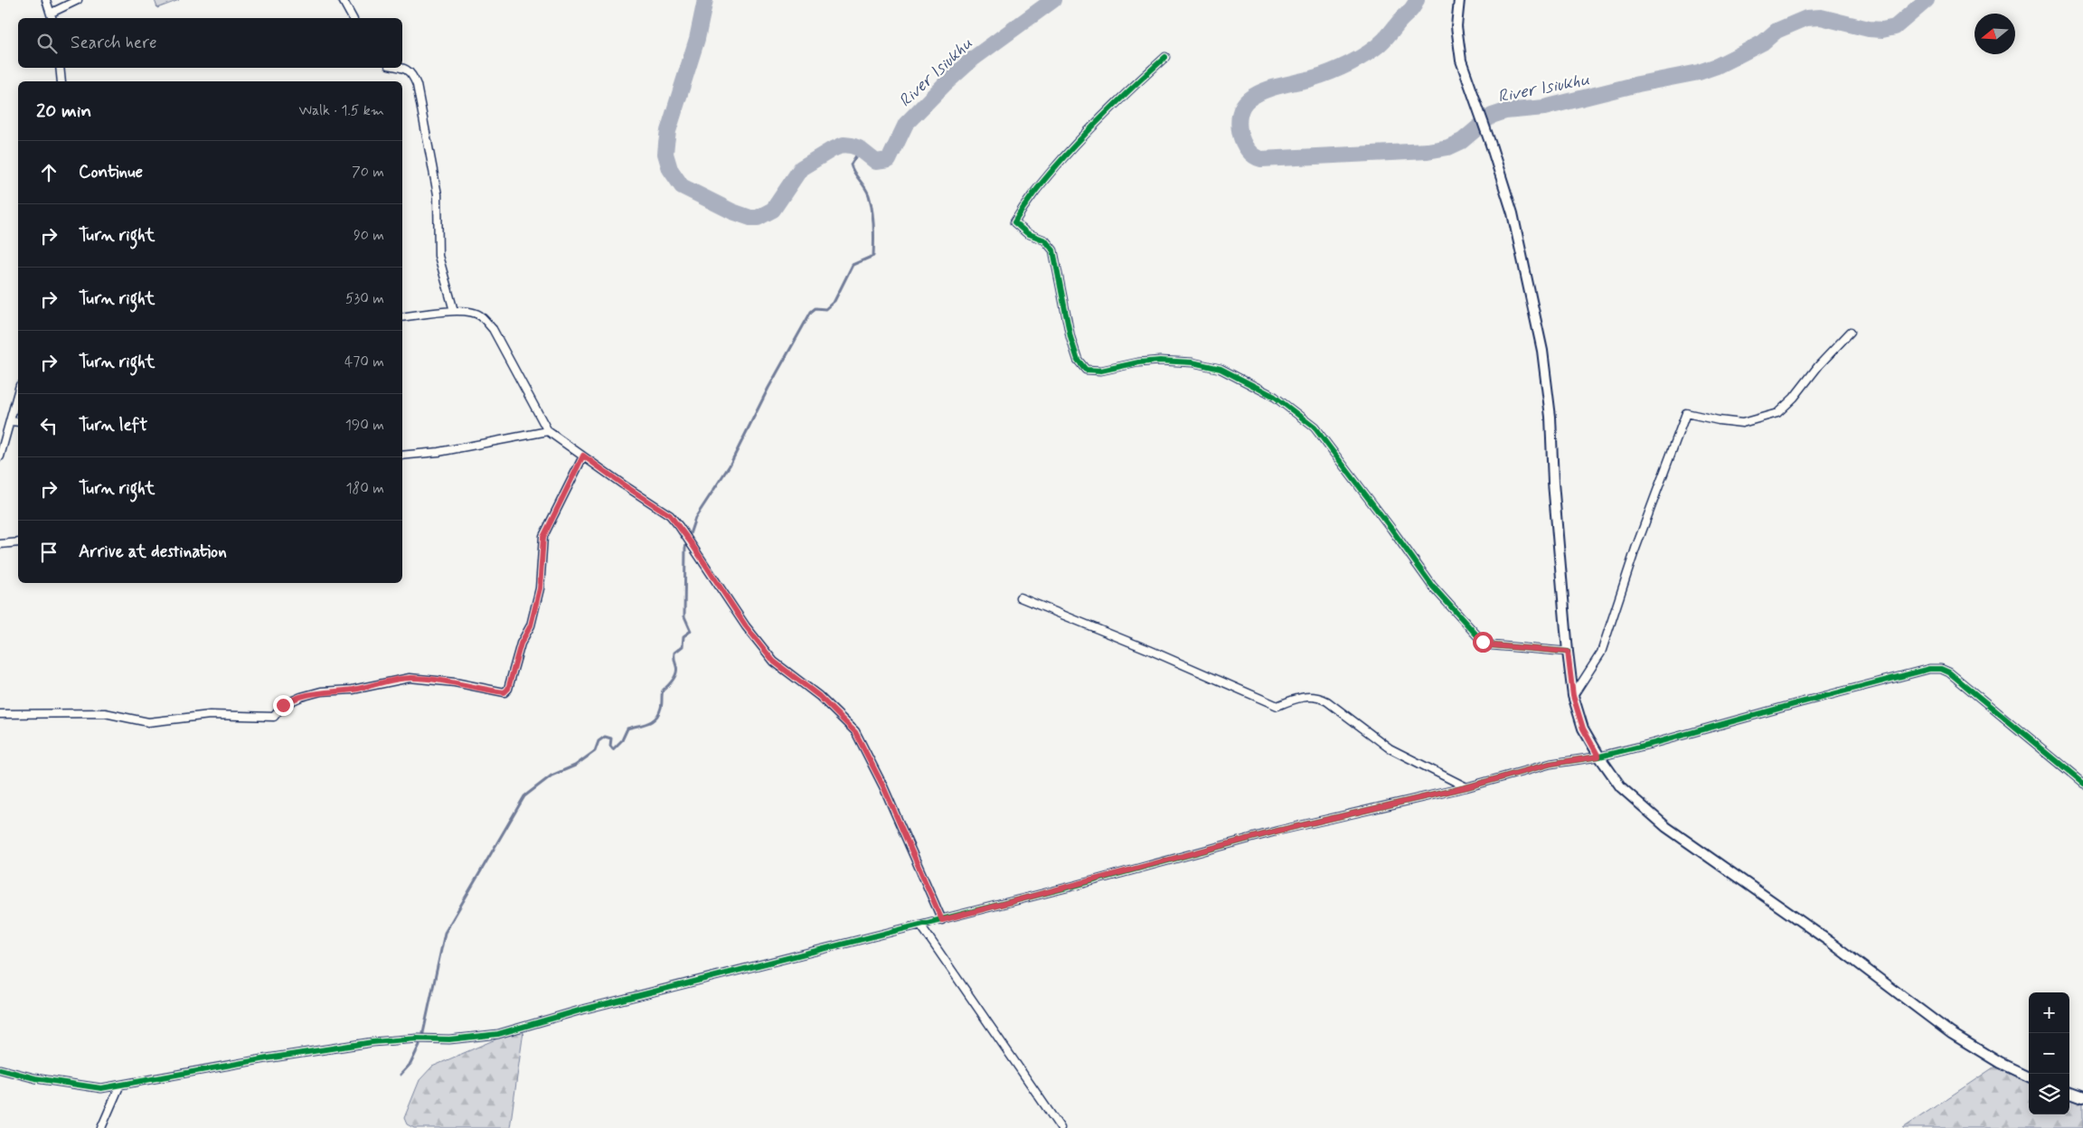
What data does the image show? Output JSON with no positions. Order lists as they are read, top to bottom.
{
  "water": ["River Isiukhu"],
  "north": "left",
  "page": {
    "search": "Search here",
    "heading": ["20 min", "Walk · 1.5 km"],
    "list": [
      ["Continue", "70 m"],
      ["Turn right", "90 m"],
      ["Turn right", "530 m"],
      ["Turn right", "470 m"],
      ["Turn left", "190 m"],
      ["Turn right", "180 m"],
      "Arrive at destination"
    ],
    "map_buttons": ["+", "−"]
  }
}
